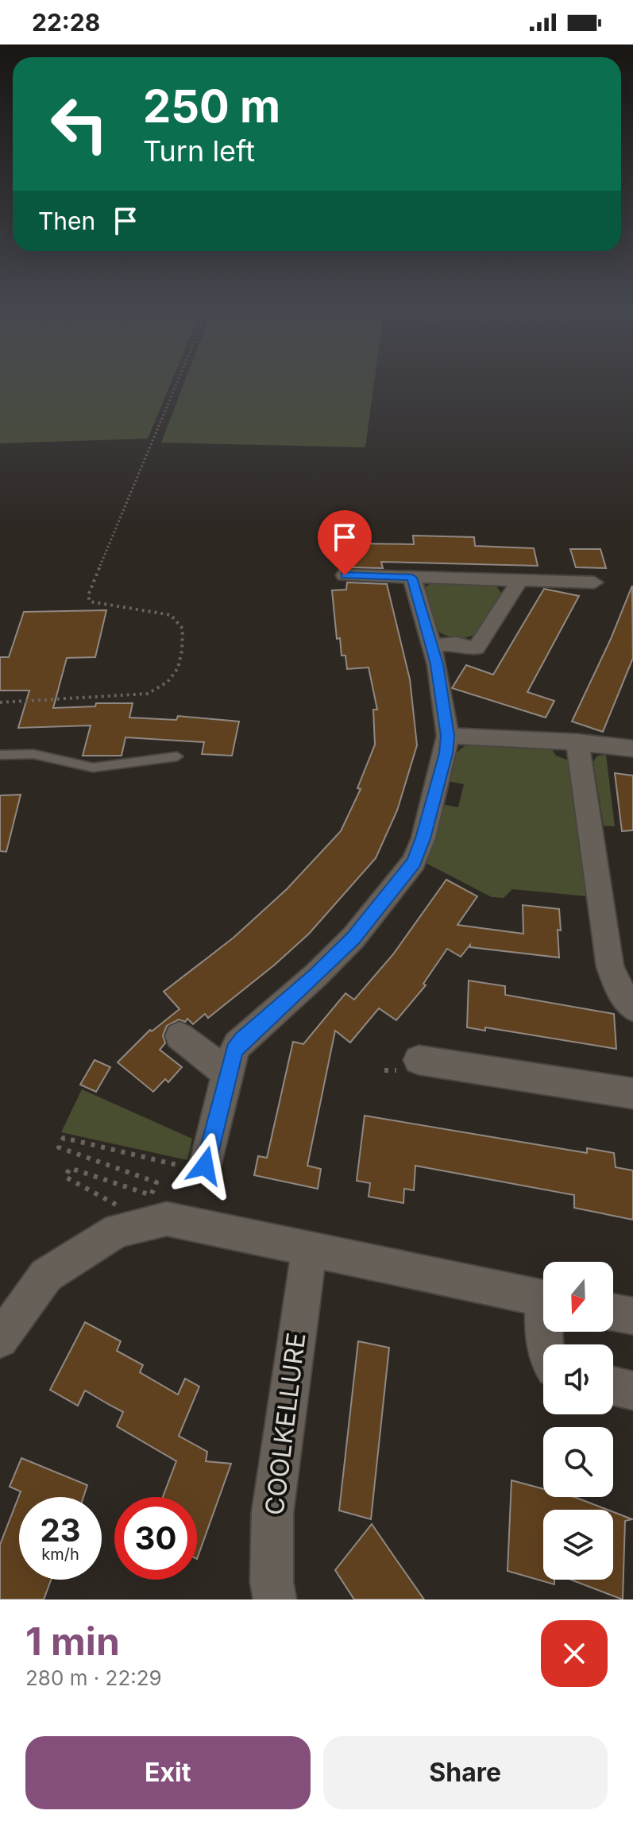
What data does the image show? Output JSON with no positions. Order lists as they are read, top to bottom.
{
  "streets": {
    "street": ["COOLKELLURE"]
  },
  "north": "bottom",
  "page": {
    "status": "22:28",
    "turn": ["250 m", "Turn left"],
    "then": "Then",
    "speed": "23 km/h",
    "limit": "30",
    "heading": ["1 min", "280 m · 22:29"],
    "buttons": ["Exit", "Share"]
  }
}
